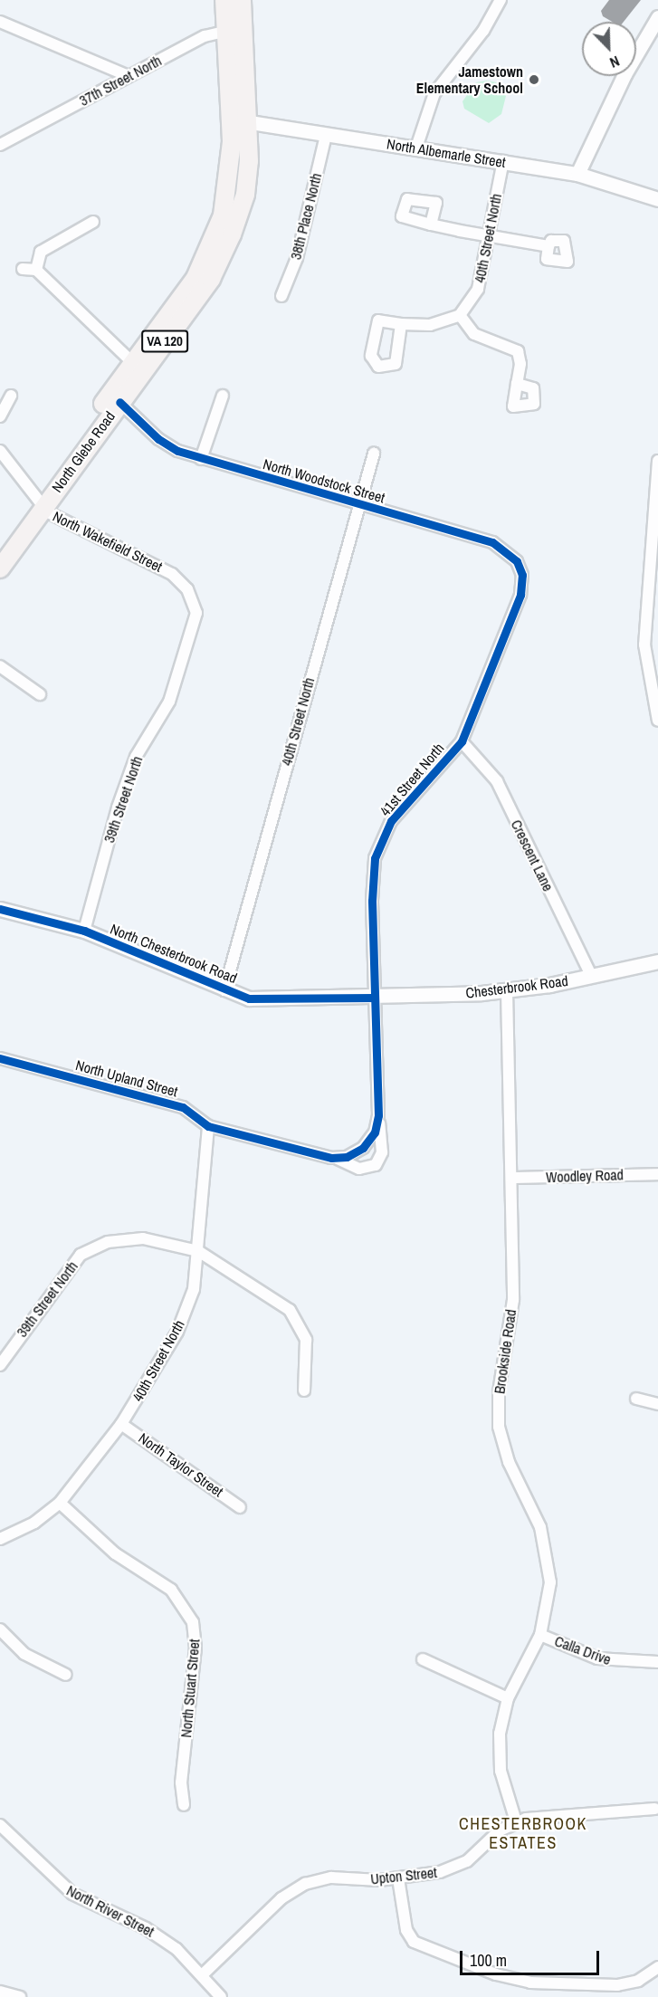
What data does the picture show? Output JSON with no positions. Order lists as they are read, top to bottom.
{
  "streets": {
    "main road": ["VA 120", "North Glebe Road"],
    "street": [
      "37th Street North",
      "North Albemarle Street",
      "38th Place North",
      "40th Street North",
      "North Woodstock Street",
      "North Wakefield Street",
      "41st Street North",
      "39th Street North",
      "Crescent Lane",
      "North Chesterbrook Road",
      "Chesterbrook Road",
      "North Upland Street",
      "Woodley Road",
      "Brookside Road",
      "North Taylor Street",
      "Calla Drive",
      "North Stuart Street",
      "Upton Street",
      "North River Street"
    ]
  },
  "crossings": [
    ["37th Street North", "North Glebe Road"],
    ["North Albemarle Street", "38th Place North"],
    ["North Albemarle Street", "40th Street North"],
    ["North Albemarle Street", "North Glebe Road"],
    ["40th Street North", "North Woodstock Street"],
    ["40th Street North", "39th Street North"],
    ["40th Street North", "North Chesterbrook Road"],
    ["40th Street North", "North Upland Street"],
    ["40th Street North", "North Taylor Street"],
    ["40th Street North", "North Stuart Street"],
    ["North Glebe Road", "North Woodstock Street"],
    ["North Glebe Road", "North Wakefield Street"],
    ["North Woodstock Street", "41st Street North"],
    ["North Wakefield Street", "39th Street North"],
    ["41st Street North", "Crescent Lane"],
    ["41st Street North", "North Chesterbrook Road"],
    ["41st Street North", "Chesterbrook Road"],
    ["41st Street North", "North Upland Street"],
    ["39th Street North", "North Chesterbrook Road"],
    ["Crescent Lane", "Chesterbrook Road"],
    ["North Chesterbrook Road", "Chesterbrook Road"],
    ["Chesterbrook Road", "Brookside Road"],
    ["Woodley Road", "Brookside Road"],
    ["Brookside Road", "Calla Drive"],
    ["Brookside Road", "Upton Street"],
    ["Upton Street", "North River Street"]
  ],
  "districts": ["CHESTERBROOK ESTATES"],
  "places": ["Jamestown Elementary School"],
  "scale_bar": "100 m",
  "north": "bottom right"
}
